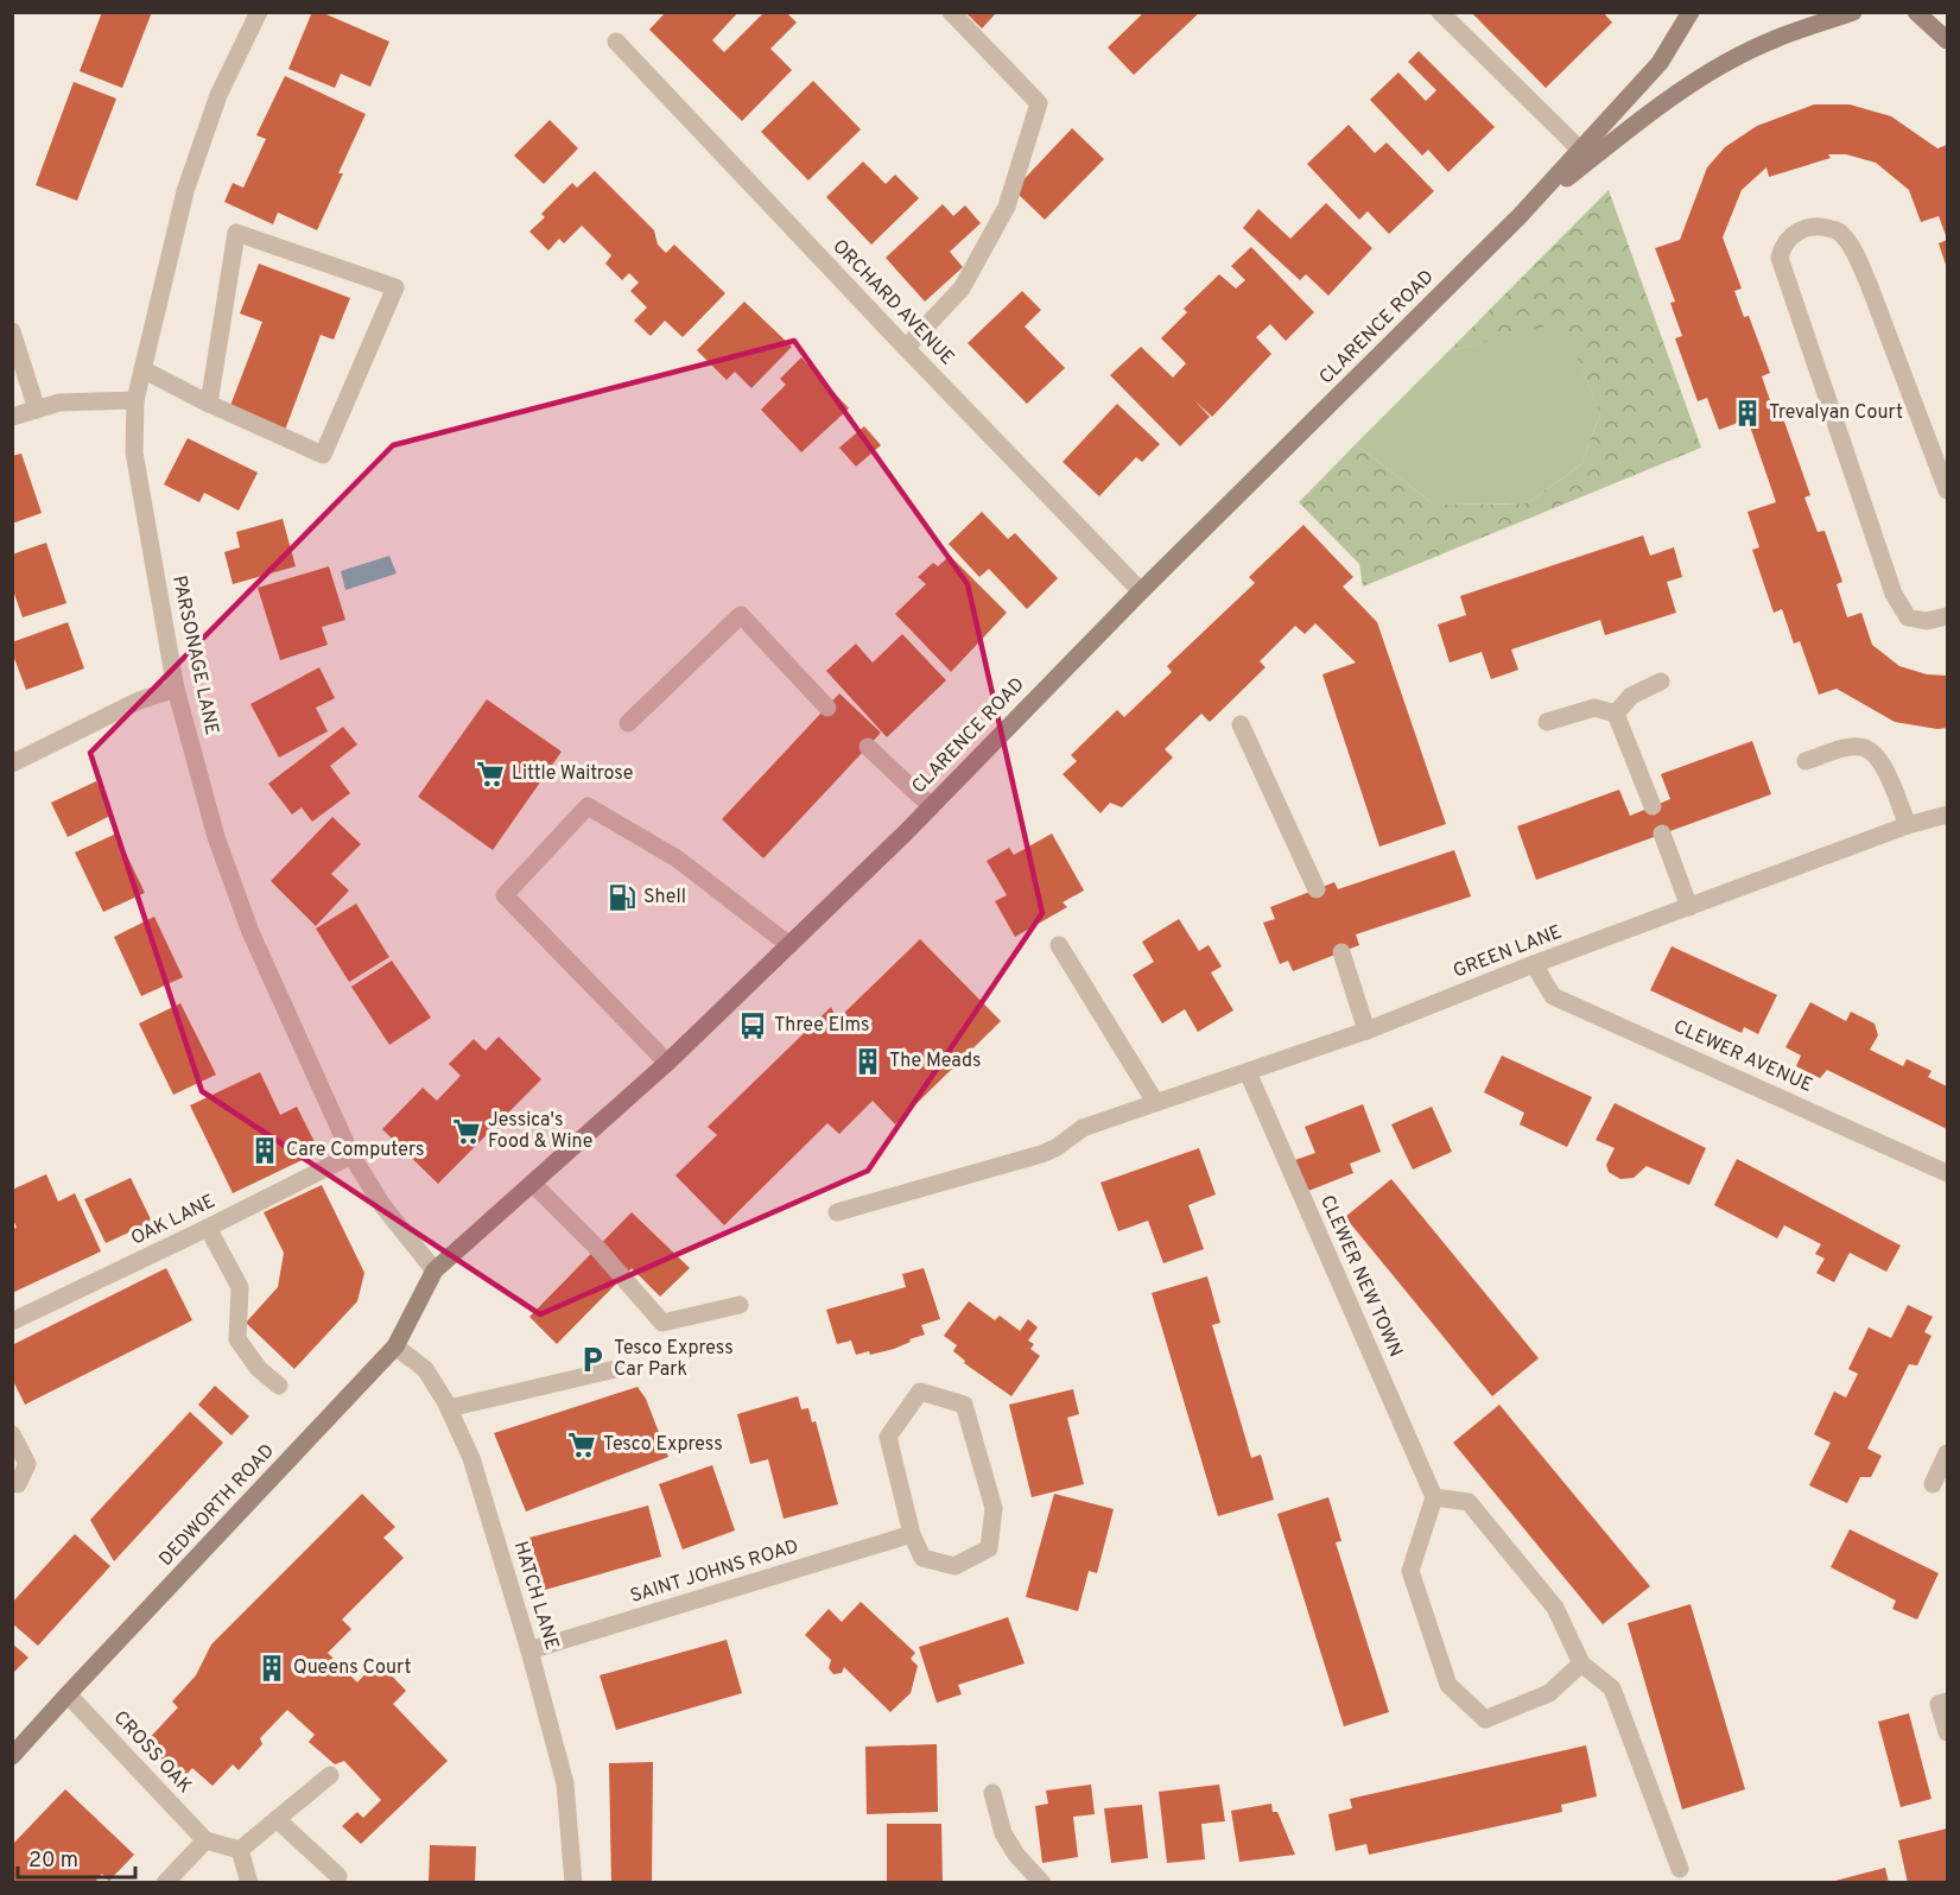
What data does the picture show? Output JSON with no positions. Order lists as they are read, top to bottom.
{
  "streets": {
    "main road": ["CLARENCE ROAD", "DEDWORTH ROAD"],
    "street": [
      "ORCHARD AVENUE",
      "PARSONAGE LANE",
      "GREEN LANE",
      "CLEWER AVENUE",
      "OAK LANE",
      "CLEWER NEW TOWN",
      "SAINT JOHNS ROAD",
      "HATCH LANE",
      "CROSS OAK"
    ]
  },
  "crossings": [
    ["ORCHARD AVENUE", "CLARENCE ROAD"],
    ["CLARENCE ROAD", "PARSONAGE LANE"],
    ["CLARENCE ROAD", "DEDWORTH ROAD"],
    ["PARSONAGE LANE", "OAK LANE"],
    ["PARSONAGE LANE", "DEDWORTH ROAD"],
    ["GREEN LANE", "CLEWER AVENUE"],
    ["GREEN LANE", "CLEWER NEW TOWN"],
    ["DEDWORTH ROAD", "HATCH LANE"],
    ["DEDWORTH ROAD", "CROSS OAK"],
    ["SAINT JOHNS ROAD", "HATCH LANE"]
  ],
  "places": {
    "building": [
      "Trevalyan Court",
      "The Meads",
      "Care Computers",
      "Queens Court"
    ],
    "supermarket": ["Little Waitrose", "Jessica's Food & Wine", "Tesco Express"],
    "fuel station": ["Shell"],
    "bus stop": ["Three Elms"],
    "parking": ["Tesco Express Car Park"]
  },
  "scale_bar": "20 m"
}
